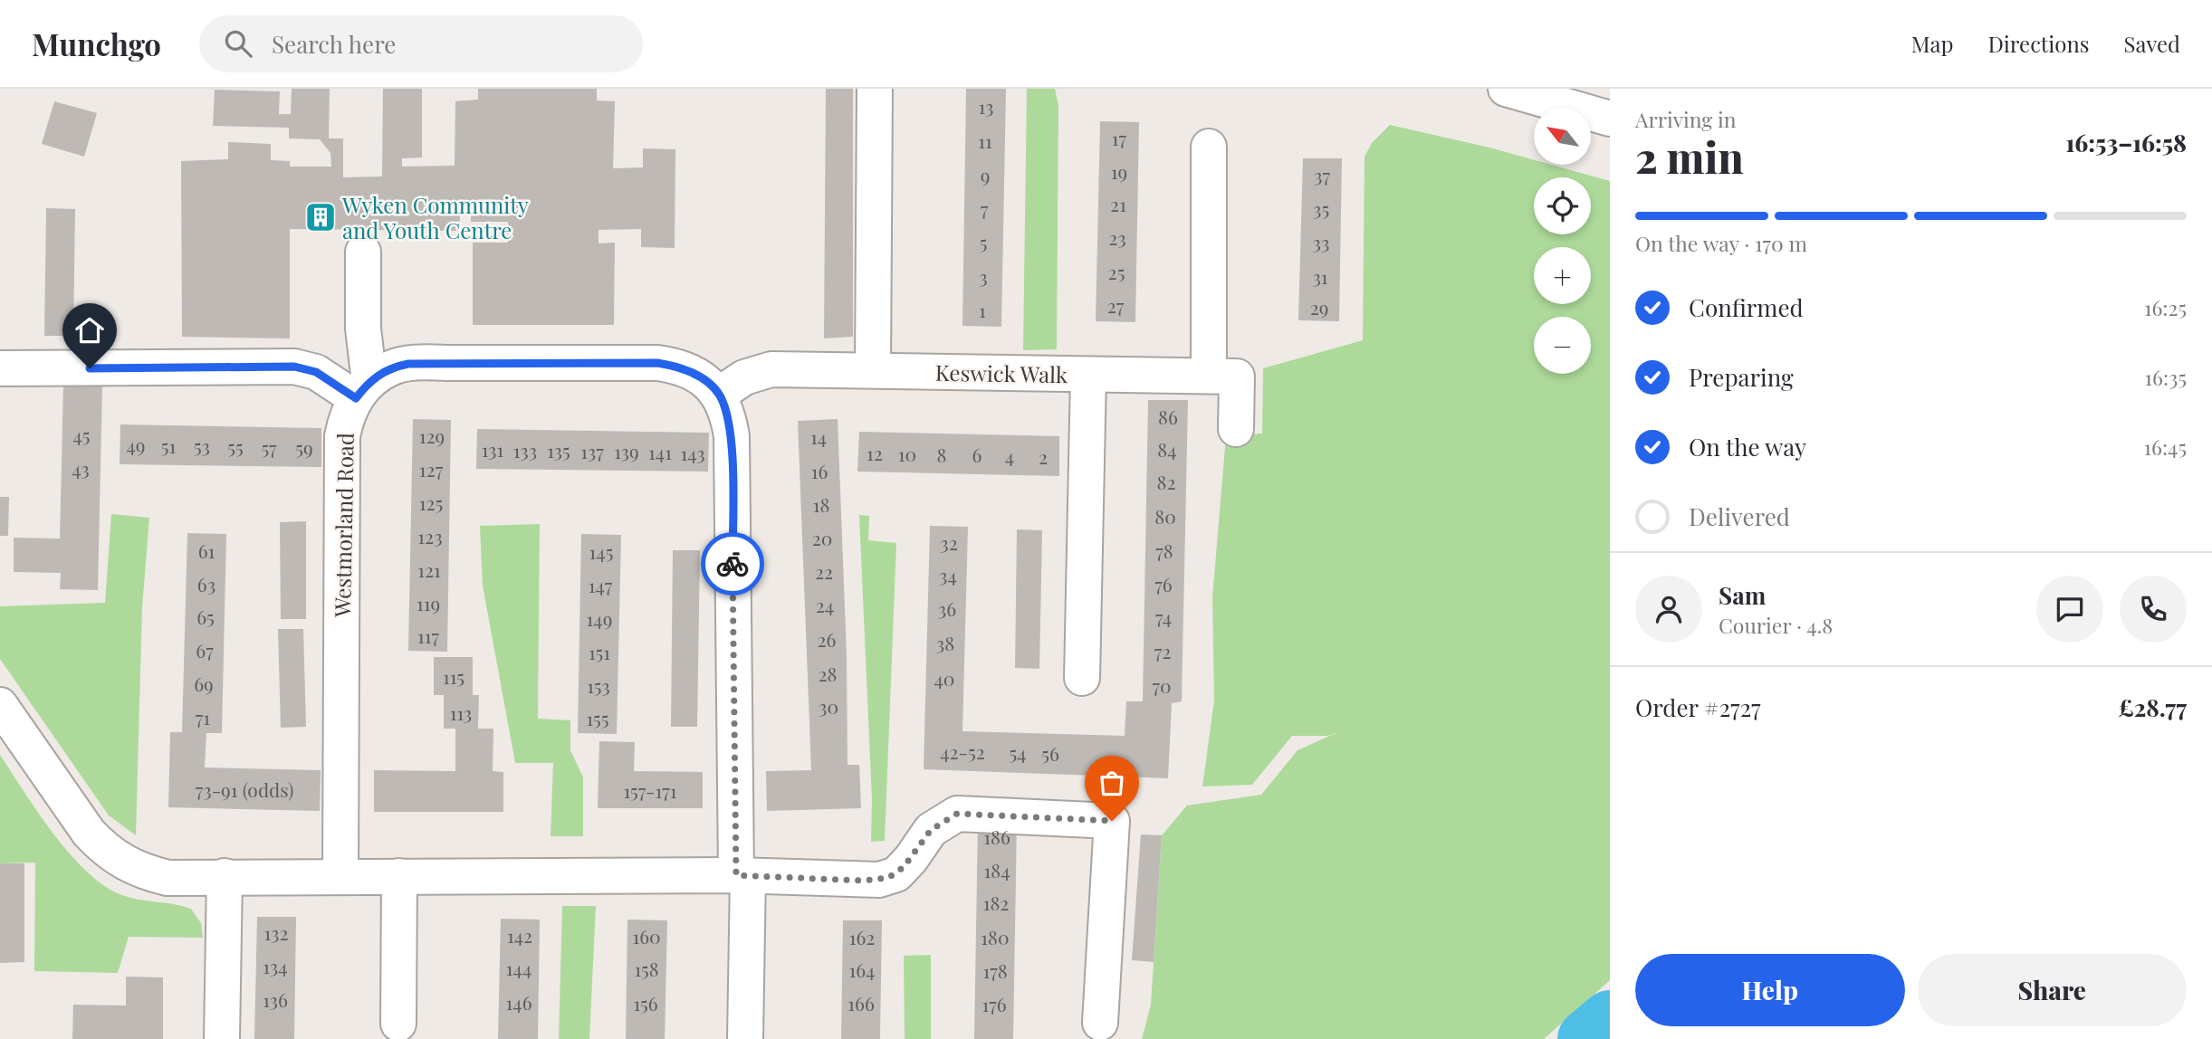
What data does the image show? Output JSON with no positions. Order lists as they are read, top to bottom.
{
  "streets": {
    "street": ["Keswick Walk", "Westmorland Road"]
  },
  "places": {
    "building": ["Wyken Community and Youth Centre"]
  },
  "house_numbers": [
    "13",
    "17",
    "11",
    "19",
    "9",
    "37",
    "21",
    "7",
    "35",
    "23",
    "5",
    "33",
    "25",
    "3",
    "31",
    "27",
    "29",
    "1",
    "86",
    "45",
    "129",
    "14",
    "49",
    "51",
    "53",
    "55",
    "57",
    "59",
    "131",
    "84",
    "133",
    "135",
    "137",
    "139",
    "141",
    "143",
    "12",
    "10",
    "8",
    "6",
    "4",
    "2",
    "43",
    "127",
    "16",
    "82",
    "125",
    "18",
    "80",
    "123",
    "20",
    "32",
    "61",
    "78",
    "145",
    "121",
    "22",
    "34",
    "63",
    "76",
    "147",
    "119",
    "24",
    "36",
    "65",
    "74",
    "149",
    "117",
    "26",
    "38",
    "67",
    "72",
    "151",
    "28",
    "115",
    "40",
    "69",
    "153",
    "70",
    "30",
    "113",
    "71",
    "155",
    "42-52",
    "54",
    "56",
    "73-91 (odds)",
    "157-171",
    "186",
    "184",
    "182",
    "132",
    "142",
    "160",
    "162",
    "180",
    "134",
    "144",
    "158",
    "164",
    "178",
    "136",
    "146",
    "156",
    "166",
    "176"
  ],
  "north": "top left",
  "page": {
    "header": "Munchgo",
    "search": "Search here",
    "nav": ["Map", "Directions", "Saved"],
    "heading": ["2 min", "Arriving in", "16:53–16:58"],
    "panel": [
      "Sam",
      "Courier · 4.8",
      "Order #2727",
      "£28.77"
    ],
    "map_buttons": ["+", "−"],
    "bar": "On the way · 170 m",
    "list": [
      ["Confirmed", "16:25"],
      ["Preparing", "16:35"],
      ["On the way", "16:45"],
      "Delivered"
    ],
    "buttons": ["Help", "Share"]
  }
}
